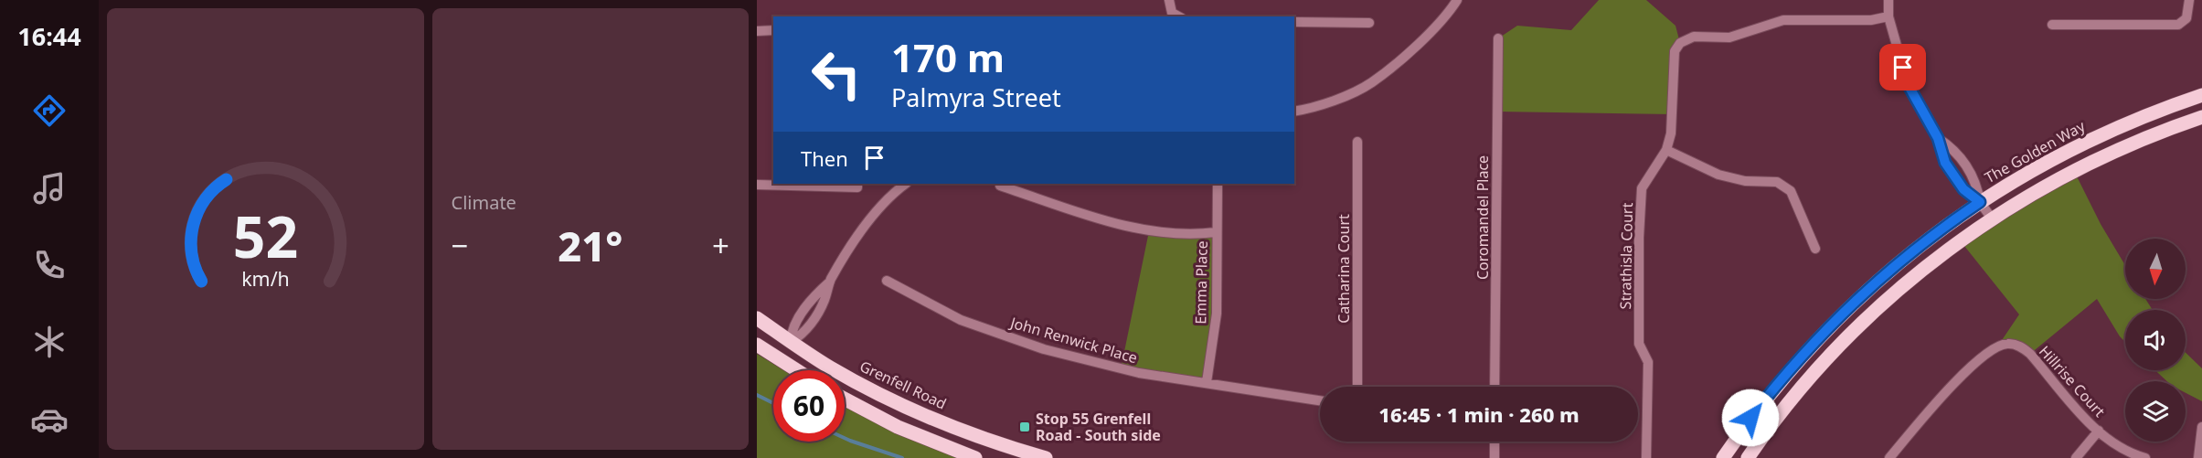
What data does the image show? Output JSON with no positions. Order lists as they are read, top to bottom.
{
  "streets": {
    "main road": ["The Golden Way", "Grenfell Road"],
    "street": [
      "Coromandel Place",
      "Strathisla Court",
      "Catharina Court",
      "Emma Place",
      "John Renwick Place",
      "Hillrise Court"
    ]
  },
  "crossings": [
    ["Emma Place", "John Renwick Place"]
  ],
  "places": {
    "transit": ["Stop 55 Grenfell Road - South side"]
  },
  "north": "bottom",
  "page": {
    "tabs": "16:44",
    "tile": "Climate",
    "turn": ["170 m", "Palmyra Street"],
    "then": "Then",
    "heat": ["−", "21°", "+"],
    "limit": "60",
    "trip": "16:45 · 1 min · 260 m",
    "gauge": ["52", "km/h"]
  }
}
